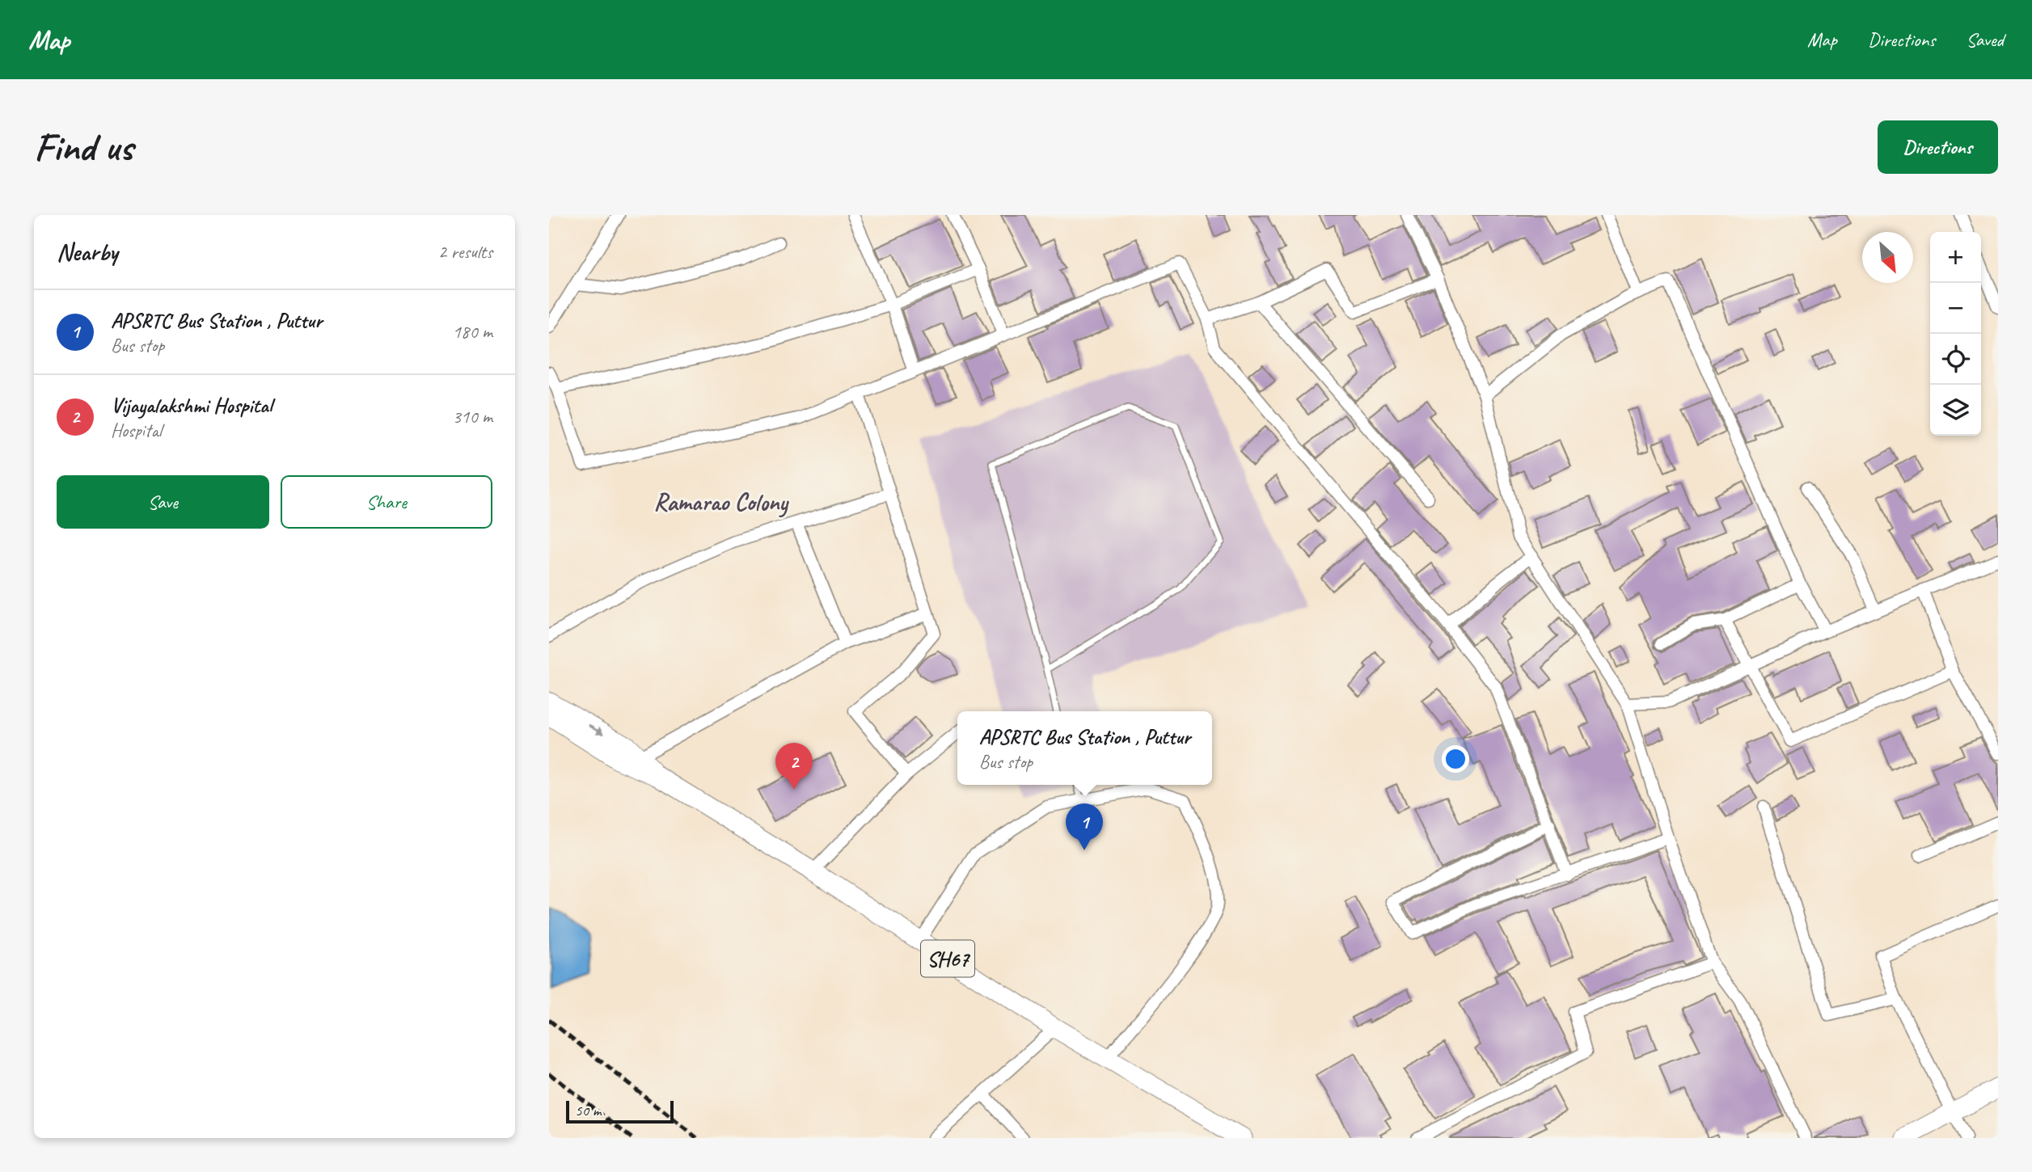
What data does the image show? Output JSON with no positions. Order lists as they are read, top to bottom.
{
  "streets": {
    "main road": ["SH67"]
  },
  "districts": ["Ramarao Colony"],
  "scale_bar": "50 m",
  "north": "bottom right",
  "page": {
    "header": "Map",
    "nav": ["Map", "Directions", "Saved"],
    "buttons": [
      "Directions",
      ["Save", "Share"]
    ],
    "title": "Find us",
    "heading": ["Nearby", "2 results"],
    "map_buttons": ["+", "−"],
    "list": [
      {
        "mark": "1",
        "name": "APSRTC Bus Station , Puttur",
        "note": "Bus stop",
        "value": "180 m"
      },
      {
        "mark": "2",
        "name": "Vijayalakshmi Hospital",
        "note": "Hospital",
        "value": "310 m"
      }
    ],
    "popup": ["APSRTC Bus Station , Puttur", "Bus stop"],
    "pins": ["2", "1"],
    "scale": "50 m"
  }
}
